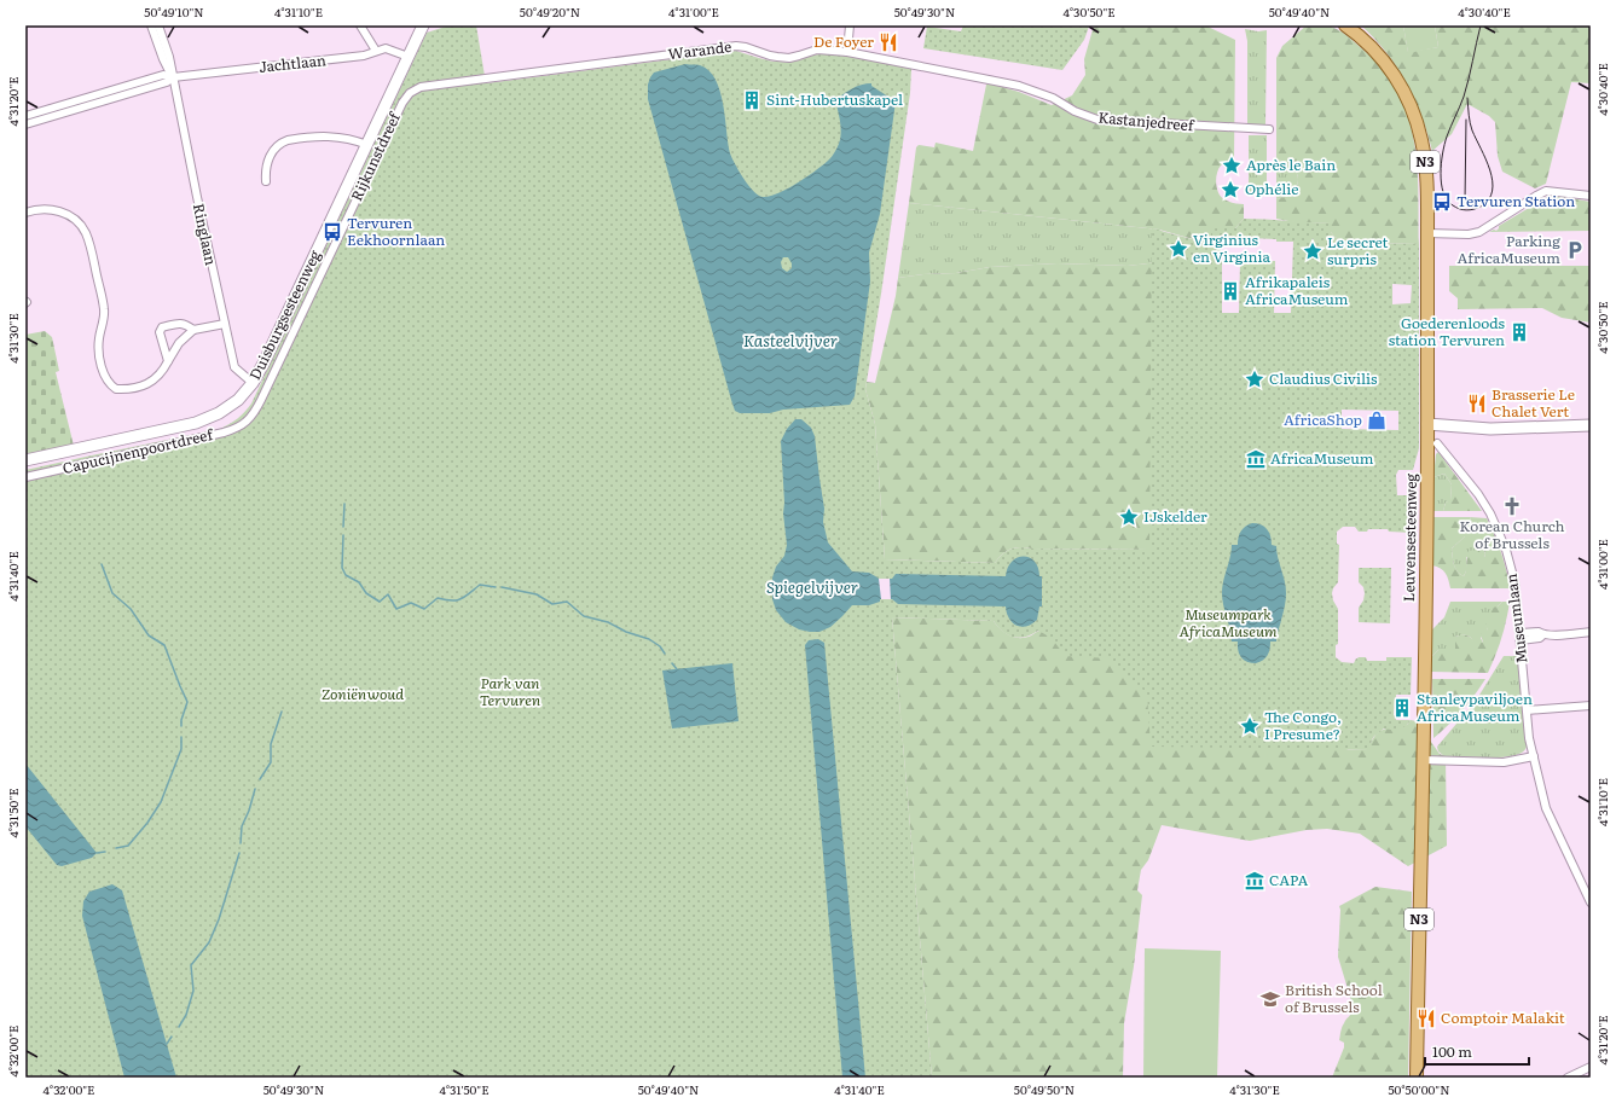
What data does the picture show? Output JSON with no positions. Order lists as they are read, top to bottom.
{
  "streets": {
    "main road": ["N3", "Leuvensesteenweg"],
    "street": [
      "Warande",
      "Jachtlaan",
      "Kastanjedreef",
      "Rijkunstdreef",
      "Ringlaan",
      "Duisburgsesteenweg",
      "Capucijnenpoortdreef",
      "Museumlaan"
    ]
  },
  "crossings": [
    ["Warande", "Kastanjedreef"],
    ["Warande", "Rijkunstdreef"],
    ["Jachtlaan", "Ringlaan"],
    ["Jachtlaan", "Duisburgsesteenweg"],
    ["Rijkunstdreef", "Capucijnenpoortdreef"],
    ["Ringlaan", "Duisburgsesteenweg"]
  ],
  "water": ["Kasteelvijver", "Spiegelvijver"],
  "parks": ["Museumpark AfricaMuseum", "Park van Tervuren", "Zoniënwoud"],
  "places": {
    "restaurant": ["De Foyer", "Brasserie Le Chalet Vert", "Comptoir Malakit"],
    "building": [
      "Sint-Hubertuskapel",
      "Afrikapaleis AfricaMuseum",
      "Goederenloods station Tervuren",
      "Stanleypaviljoen AfricaMuseum"
    ],
    "place": [
      "Après le Bain",
      "Ophélie",
      "Virginius en Virginia",
      "Le secret surpris",
      "Claudius Civilis",
      "IJskelder",
      "The Congo, I Presume?"
    ],
    "bus stop": ["Tervuren Station", "Tervuren Eekhoornlaan"],
    "parking": ["Parking AfricaMuseum"],
    "shop": ["AfricaShop"],
    "museum": ["AfricaMuseum", "CAPA"],
    "church": ["Korean Church of Brussels"],
    "school or university": ["British School of Brussels"]
  },
  "scale_bar": "100 m",
  "coordinates": [
    "50°49'10\"N",
    "4°31'10\"E",
    "50°49'20\"N",
    "4°31'00\"E",
    "50°49'30\"N",
    "4°30'50\"E",
    "50°49'40\"N",
    "4°30'40\"E",
    "4°31'20\"E",
    "4°31'30\"E",
    "4°31'40\"E",
    "4°31'50\"E",
    "4°32'00\"E",
    "50°49'50\"N",
    "50°50'00\"N"
  ]
}
